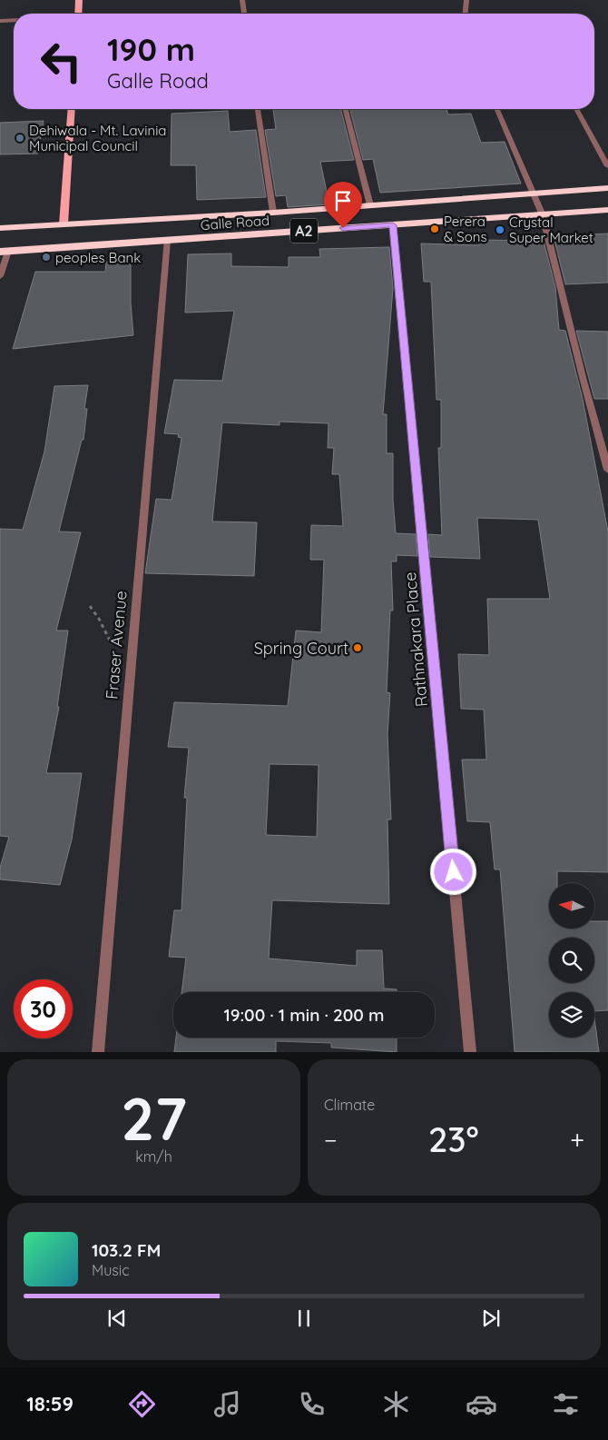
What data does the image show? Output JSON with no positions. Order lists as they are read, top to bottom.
{
  "streets": {
    "highway": ["Galle Road", "A2"],
    "street": ["Rathnakara Place", "Fraser Avenue"]
  },
  "crossings": [
    ["Galle Road", "Rathnakara Place"],
    ["Galle Road", "Fraser Avenue"]
  ],
  "places": [
    "Dehiwala - Mt. Lavinia Municipal Council",
    "Perera & Sons",
    "Crystal Super Market",
    "peoples Bank",
    "Spring Court"
  ],
  "north": "left",
  "page": {
    "turn": ["190 m", "Galle Road"],
    "limit": "30",
    "trip": "19:00 · 1 min · 200 m",
    "tile": [
      ["27", "km/h"],
      "Climate"
    ],
    "heat": ["−", "23°", "+"],
    "song": ["103.2 FM", "Music"],
    "tabs": "18:59"
  }
}
